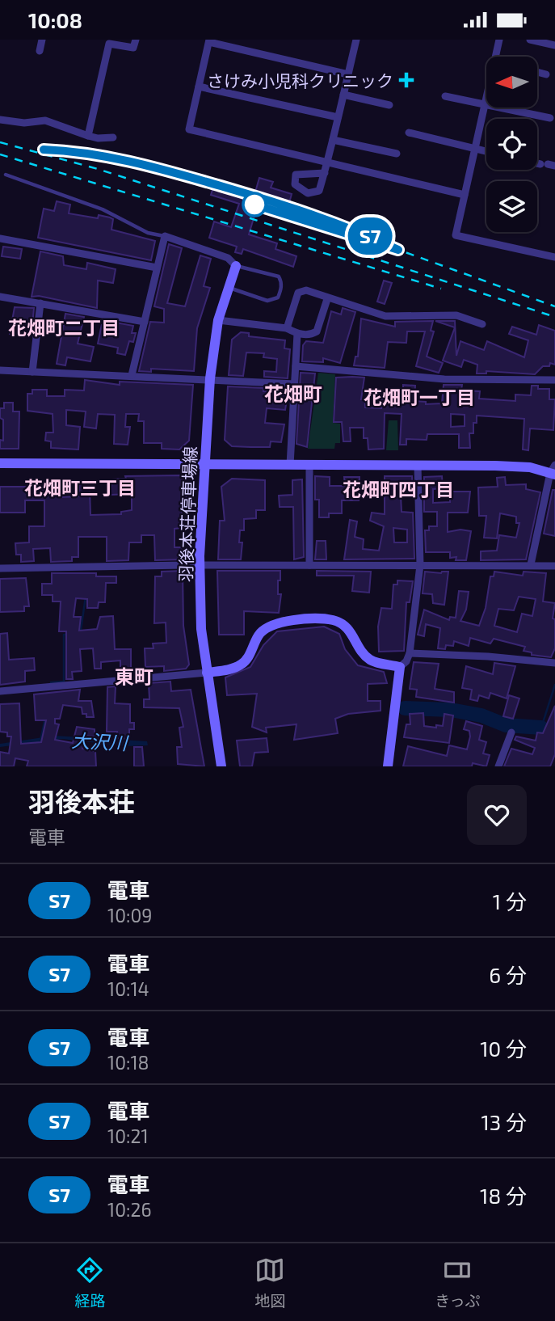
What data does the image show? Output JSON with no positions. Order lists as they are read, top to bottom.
{
  "streets": {
    "street": ["羽後本荘停車場線"]
  },
  "districts": [
    "花畑町二丁目",
    "花畑町",
    "花畑町一丁目",
    "花畑町三丁目",
    "花畑町四丁目",
    "東町"
  ],
  "water": ["大沢川"],
  "places": {
    "health": ["さけみ小児科クリニック"]
  },
  "north": "left",
  "page": {
    "status": "10:08",
    "on_map": "S7",
    "heading": ["羽後本荘", "電車"],
    "list": [
      {
        "mark": "S7",
        "name": "電車",
        "note": "10:09",
        "value": "1 分"
      },
      {
        "mark": "S7",
        "name": "電車",
        "note": "10:14",
        "value": "6 分"
      },
      {
        "mark": "S7",
        "name": "電車",
        "note": "10:18",
        "value": "10 分"
      },
      {
        "mark": "S7",
        "name": "電車",
        "note": "10:21",
        "value": "13 分"
      },
      {
        "mark": "S7",
        "name": "電車",
        "note": "10:26",
        "value": "18 分"
      }
    ],
    "tabs": ["経路", "地図", "きっぷ"]
  }
}
